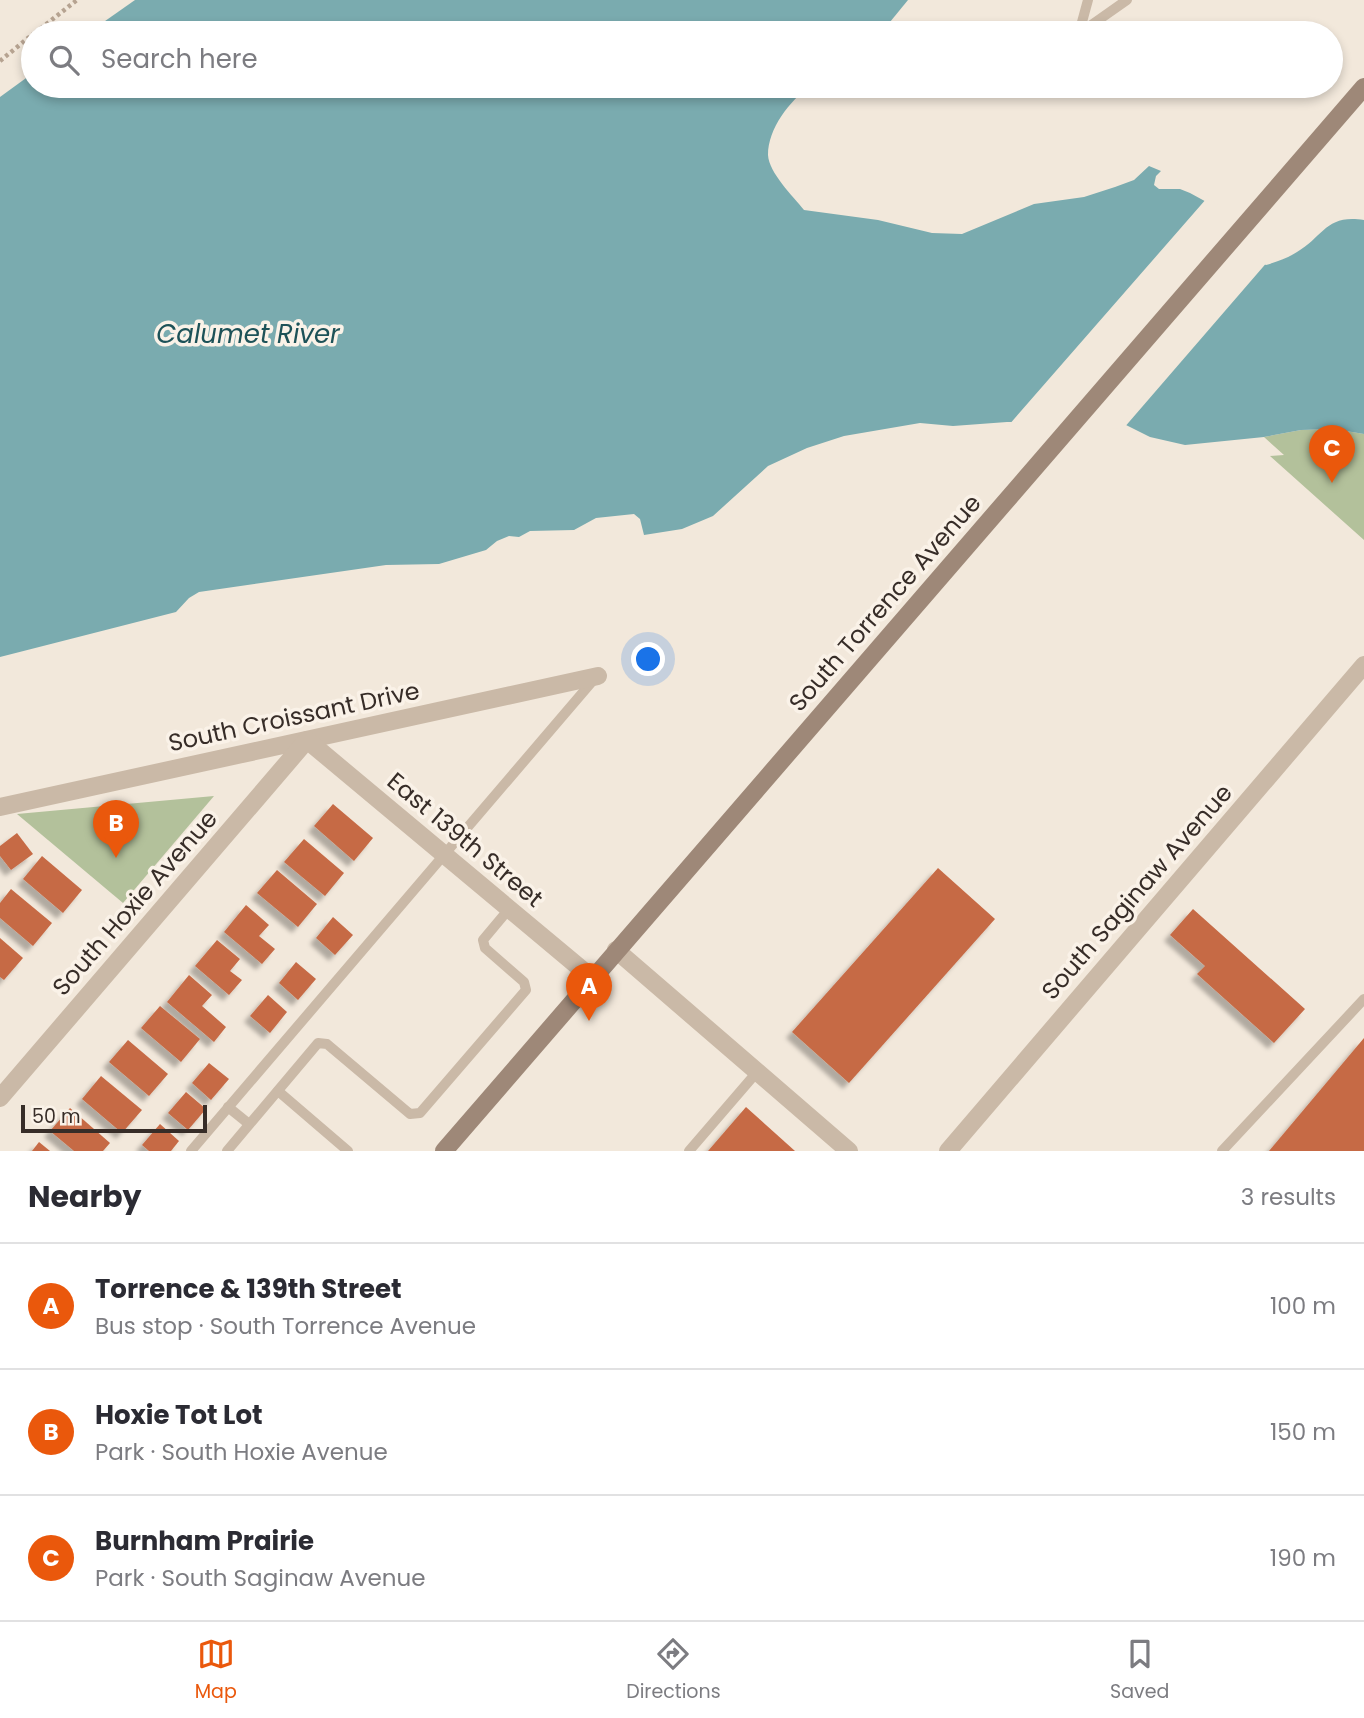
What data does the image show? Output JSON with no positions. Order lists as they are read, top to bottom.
{
  "streets": {
    "main road": ["South Torrence Avenue"],
    "street": [
      "South Croissant Drive",
      "East 139th Street",
      "South Saginaw Avenue",
      "South Hoxie Avenue"
    ]
  },
  "crossings": [
    ["South Torrence Avenue", "East 139th Street"],
    ["South Croissant Drive", "East 139th Street"],
    ["South Croissant Drive", "South Hoxie Avenue"],
    ["East 139th Street", "South Hoxie Avenue"]
  ],
  "water": ["Calumet River"],
  "scale_bar": "50 m",
  "page": {
    "search": "Search here",
    "pins": ["C", "B", "A"],
    "scale": "50 m",
    "heading": ["Nearby", "3 results"],
    "list": [
      {
        "mark": "A",
        "name": "Torrence & 139th Street",
        "note": "Bus stop · South Torrence Avenue",
        "value": "100 m"
      },
      {
        "mark": "B",
        "name": "Hoxie Tot Lot",
        "note": "Park · South Hoxie Avenue",
        "value": "150 m"
      },
      {
        "mark": "C",
        "name": "Burnham Prairie",
        "note": "Park · South Saginaw Avenue",
        "value": "190 m"
      }
    ],
    "nav": ["Map", "Directions", "Saved"]
  }
}
